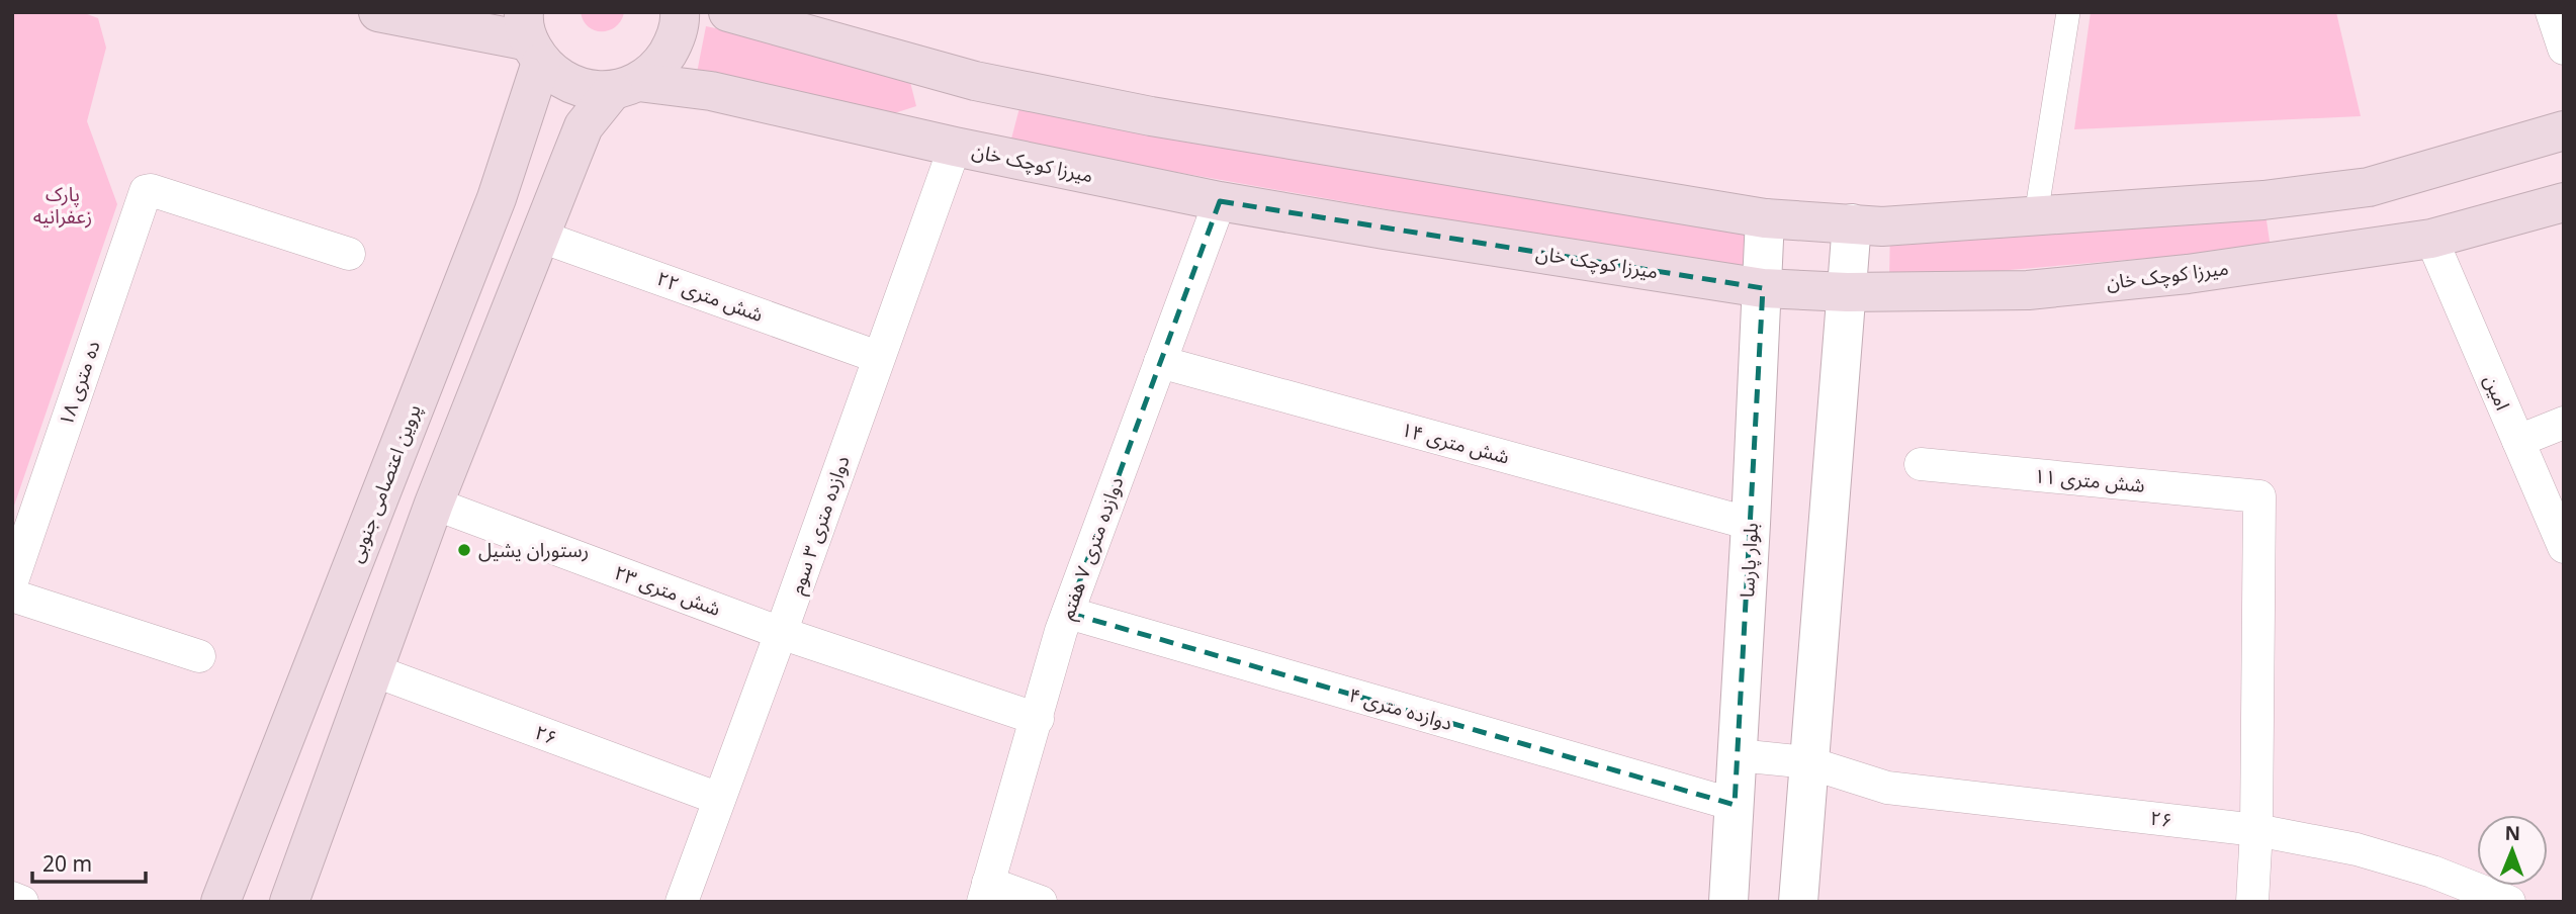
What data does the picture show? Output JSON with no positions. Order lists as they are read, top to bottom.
{
  "streets": {
    "main road": ["میرزا کوچک خان", "پروین اعتصامی جنوبی"],
    "street": [
      "شش متری ۲۲",
      "ده متری ۱۸",
      "امین",
      "شش متری ۱۴",
      "شش متری ۱۱",
      "دوازده متری ۳ سوم",
      "دوازده متری ۷ هفتم",
      "بلوار پارسا",
      "شش متری ۲۳",
      "دوازده متری ۴",
      "۲۶"
    ]
  },
  "crossings": [
    ["میرزا کوچک خان", "امین"],
    ["میرزا کوچک خان", "پروین اعتصامی جنوبی"],
    ["میرزا کوچک خان", "دوازده متری ۳ سوم"],
    ["میرزا کوچک خان", "دوازده متری ۷ هفتم"],
    ["میرزا کوچک خان", "بلوار پارسا"],
    ["شش متری ۲۲", "دوازده متری ۳ سوم"],
    ["شش متری ۱۴", "دوازده متری ۷ هفتم"],
    ["شش متری ۱۴", "بلوار پارسا"],
    ["شش متری ۱۱", "۲۶"],
    ["دوازده متری ۳ سوم", "شش متری ۲۳"],
    ["دوازده متری ۳ سوم", "۲۶"],
    ["دوازده متری ۷ هفتم", "شش متری ۲۳"],
    ["دوازده متری ۷ هفتم", "دوازده متری ۴"],
    ["بلوار پارسا", "دوازده متری ۴"],
    ["بلوار پارسا", "۲۶"]
  ],
  "parks": ["پارک زعفرانیه"],
  "places": ["رستوران یشیل"],
  "scale_bar": "20 m",
  "north": "top"
}
